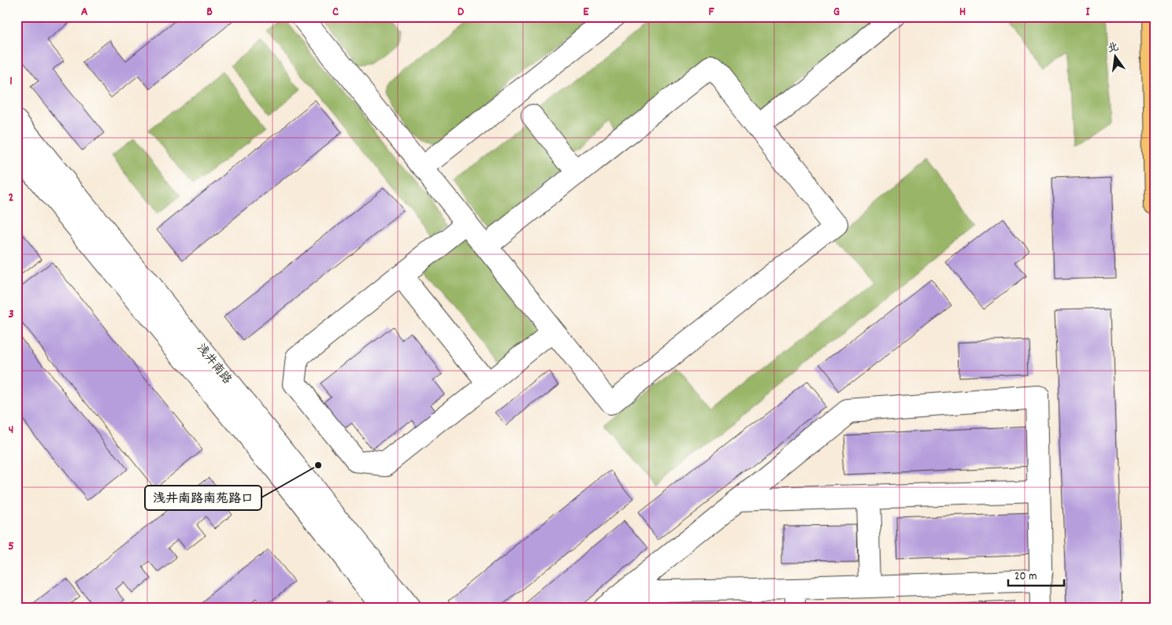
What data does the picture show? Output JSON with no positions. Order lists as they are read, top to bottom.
{
  "streets": {
    "street": ["浅井南路"]
  },
  "places": ["浅井南路南苑路口"],
  "scale_bar": "20 m",
  "north": "top",
  "grid": {
    "columns": [
      "A",
      "B",
      "C",
      "D",
      "E",
      "F",
      "G",
      "H",
      "I"
    ],
    "rows": [
      "1",
      "2",
      "3",
      "4",
      "5"
    ]
  }
}
